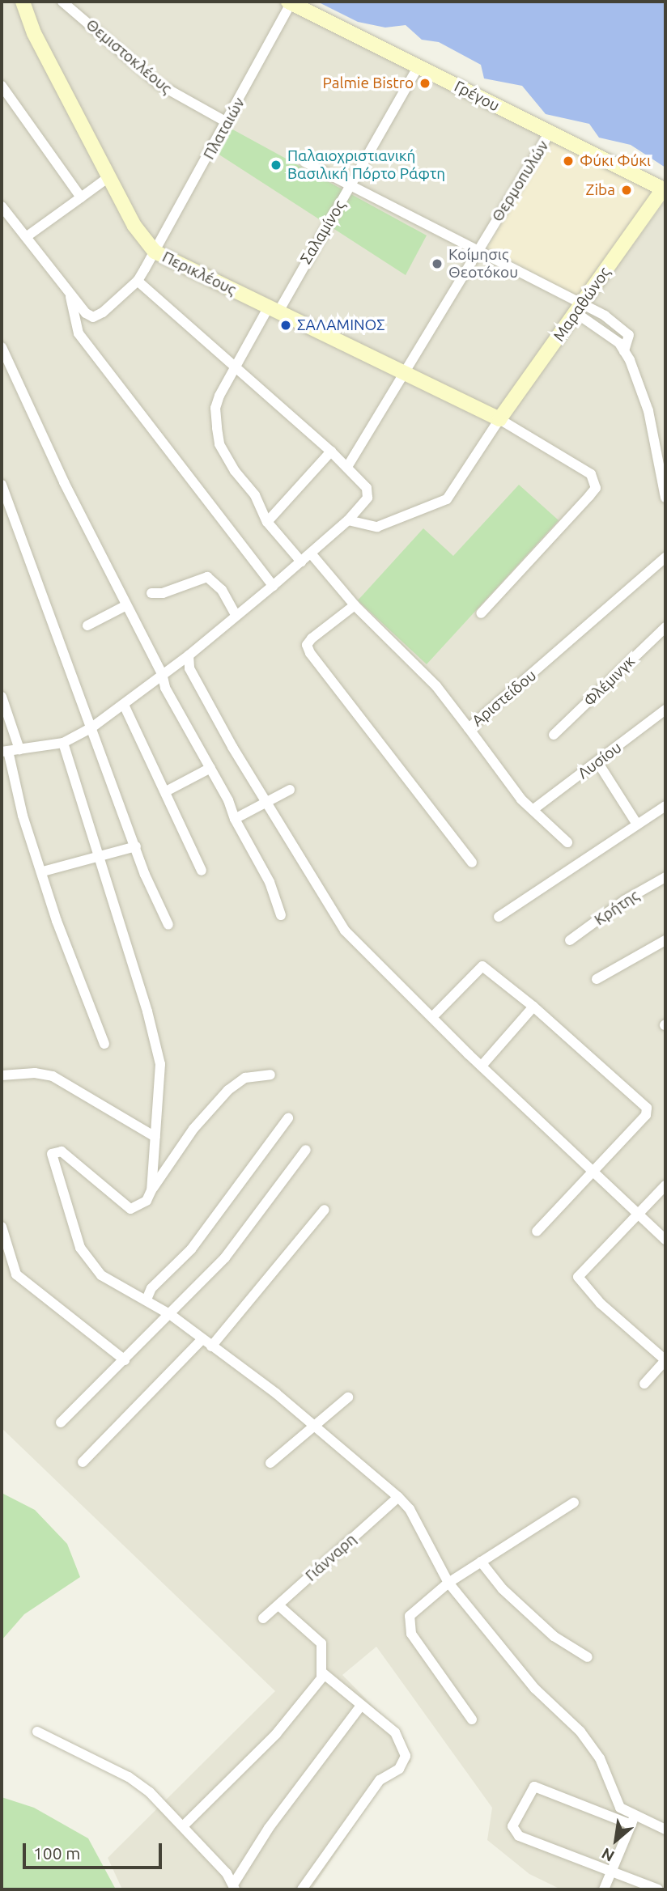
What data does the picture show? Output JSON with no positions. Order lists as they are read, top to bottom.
{
  "streets": {
    "main road": ["Γρέγου", "Περικλέους", "Μαραθώνος"],
    "street": [
      "Θεμιστοκλέους",
      "Πλαταιών",
      "Θερμοπυλών",
      "Σαλαμίνος",
      "Φλέμινγκ",
      "Αριστείδου",
      "Λυσίου",
      "Κρήτης",
      "Γιάνναρη"
    ]
  },
  "crossings": [
    ["Θεμιστοκλέους", "Πλαταιών"],
    ["Γρέγου", "Πλαταιών"],
    ["Γρέγου", "Θερμοπυλών"],
    ["Γρέγου", "Σαλαμίνος"],
    ["Γρέγου", "Μαραθώνος"],
    ["Πλαταιών", "Περικλέους"],
    ["Θερμοπυλών", "Περικλέους"],
    ["Σαλαμίνος", "Περικλέους"],
    ["Περικλέους", "Μαραθώνος"]
  ],
  "places": [
    "Palmie Bistro",
    "Φύκι Φύκι",
    "Παλαιοχριστιανική Βασιλική Πόρτο Ράφτη",
    "Ziba",
    "Κοίμησις Θεοτόκου",
    "ΣΑΛΑΜΙΝΟΣ"
  ],
  "scale_bar": "100 m",
  "north": "bottom left"
}
